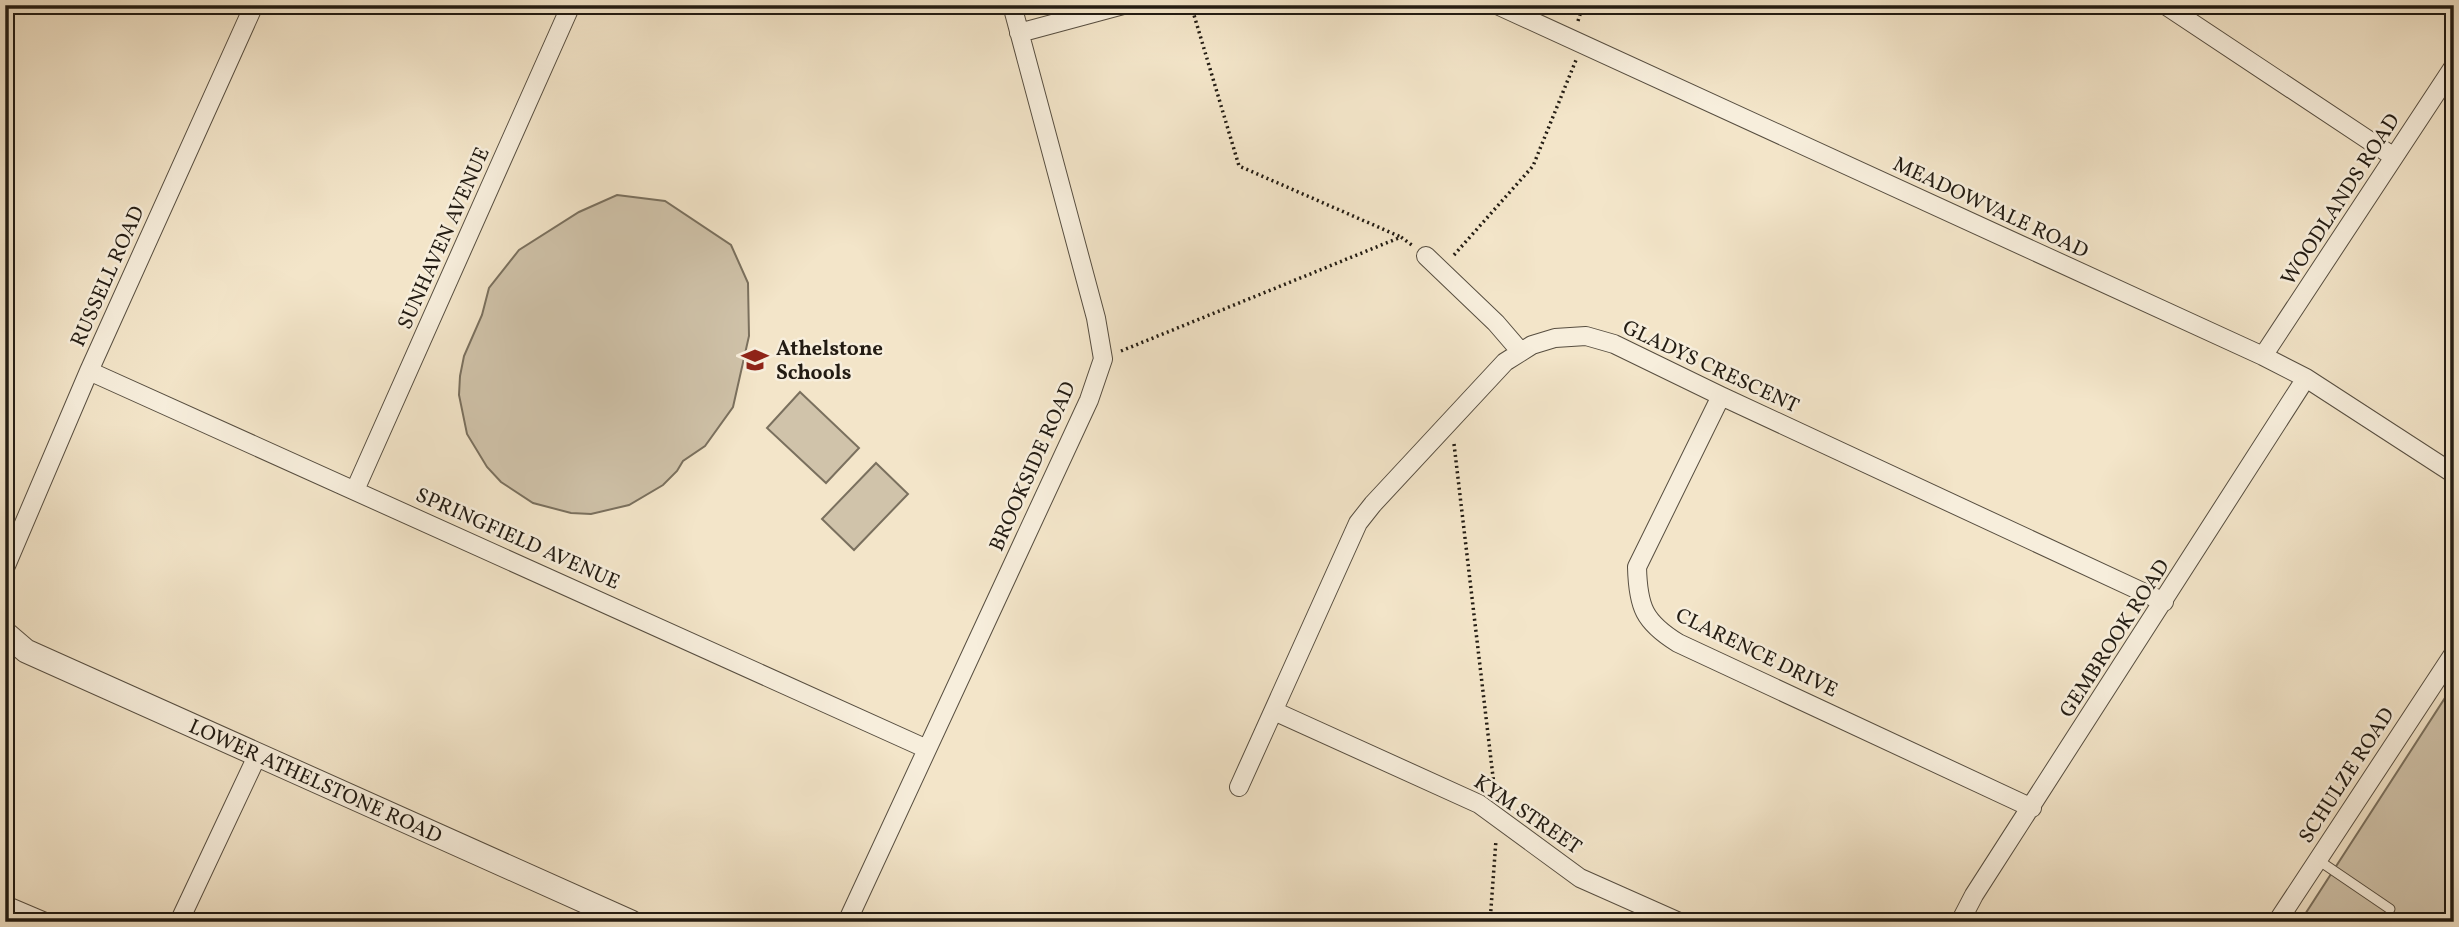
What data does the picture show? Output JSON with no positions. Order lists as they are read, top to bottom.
{
  "streets": {
    "street": [
      "WOODLANDS ROAD",
      "MEADOWVALE ROAD",
      "SUNHAVEN AVENUE",
      "RUSSELL ROAD",
      "GLADYS CRESCENT",
      "BROOKSIDE ROAD",
      "SPRINGFIELD AVENUE",
      "GEMBROOK ROAD",
      "CLARENCE DRIVE",
      "SCHULZE ROAD",
      "LOWER ATHELSTONE ROAD",
      "KYM STREET"
    ]
  },
  "crossings": [
    ["WOODLANDS ROAD", "MEADOWVALE ROAD"],
    ["MEADOWVALE ROAD", "GEMBROOK ROAD"],
    ["SUNHAVEN AVENUE", "SPRINGFIELD AVENUE"],
    ["RUSSELL ROAD", "SPRINGFIELD AVENUE"],
    ["GLADYS CRESCENT", "GEMBROOK ROAD"],
    ["GLADYS CRESCENT", "CLARENCE DRIVE"],
    ["GLADYS CRESCENT", "KYM STREET"],
    ["BROOKSIDE ROAD", "SPRINGFIELD AVENUE"],
    ["GEMBROOK ROAD", "CLARENCE DRIVE"]
  ],
  "places": {
    "school or university": ["Athelstone Schools"]
  }
}
